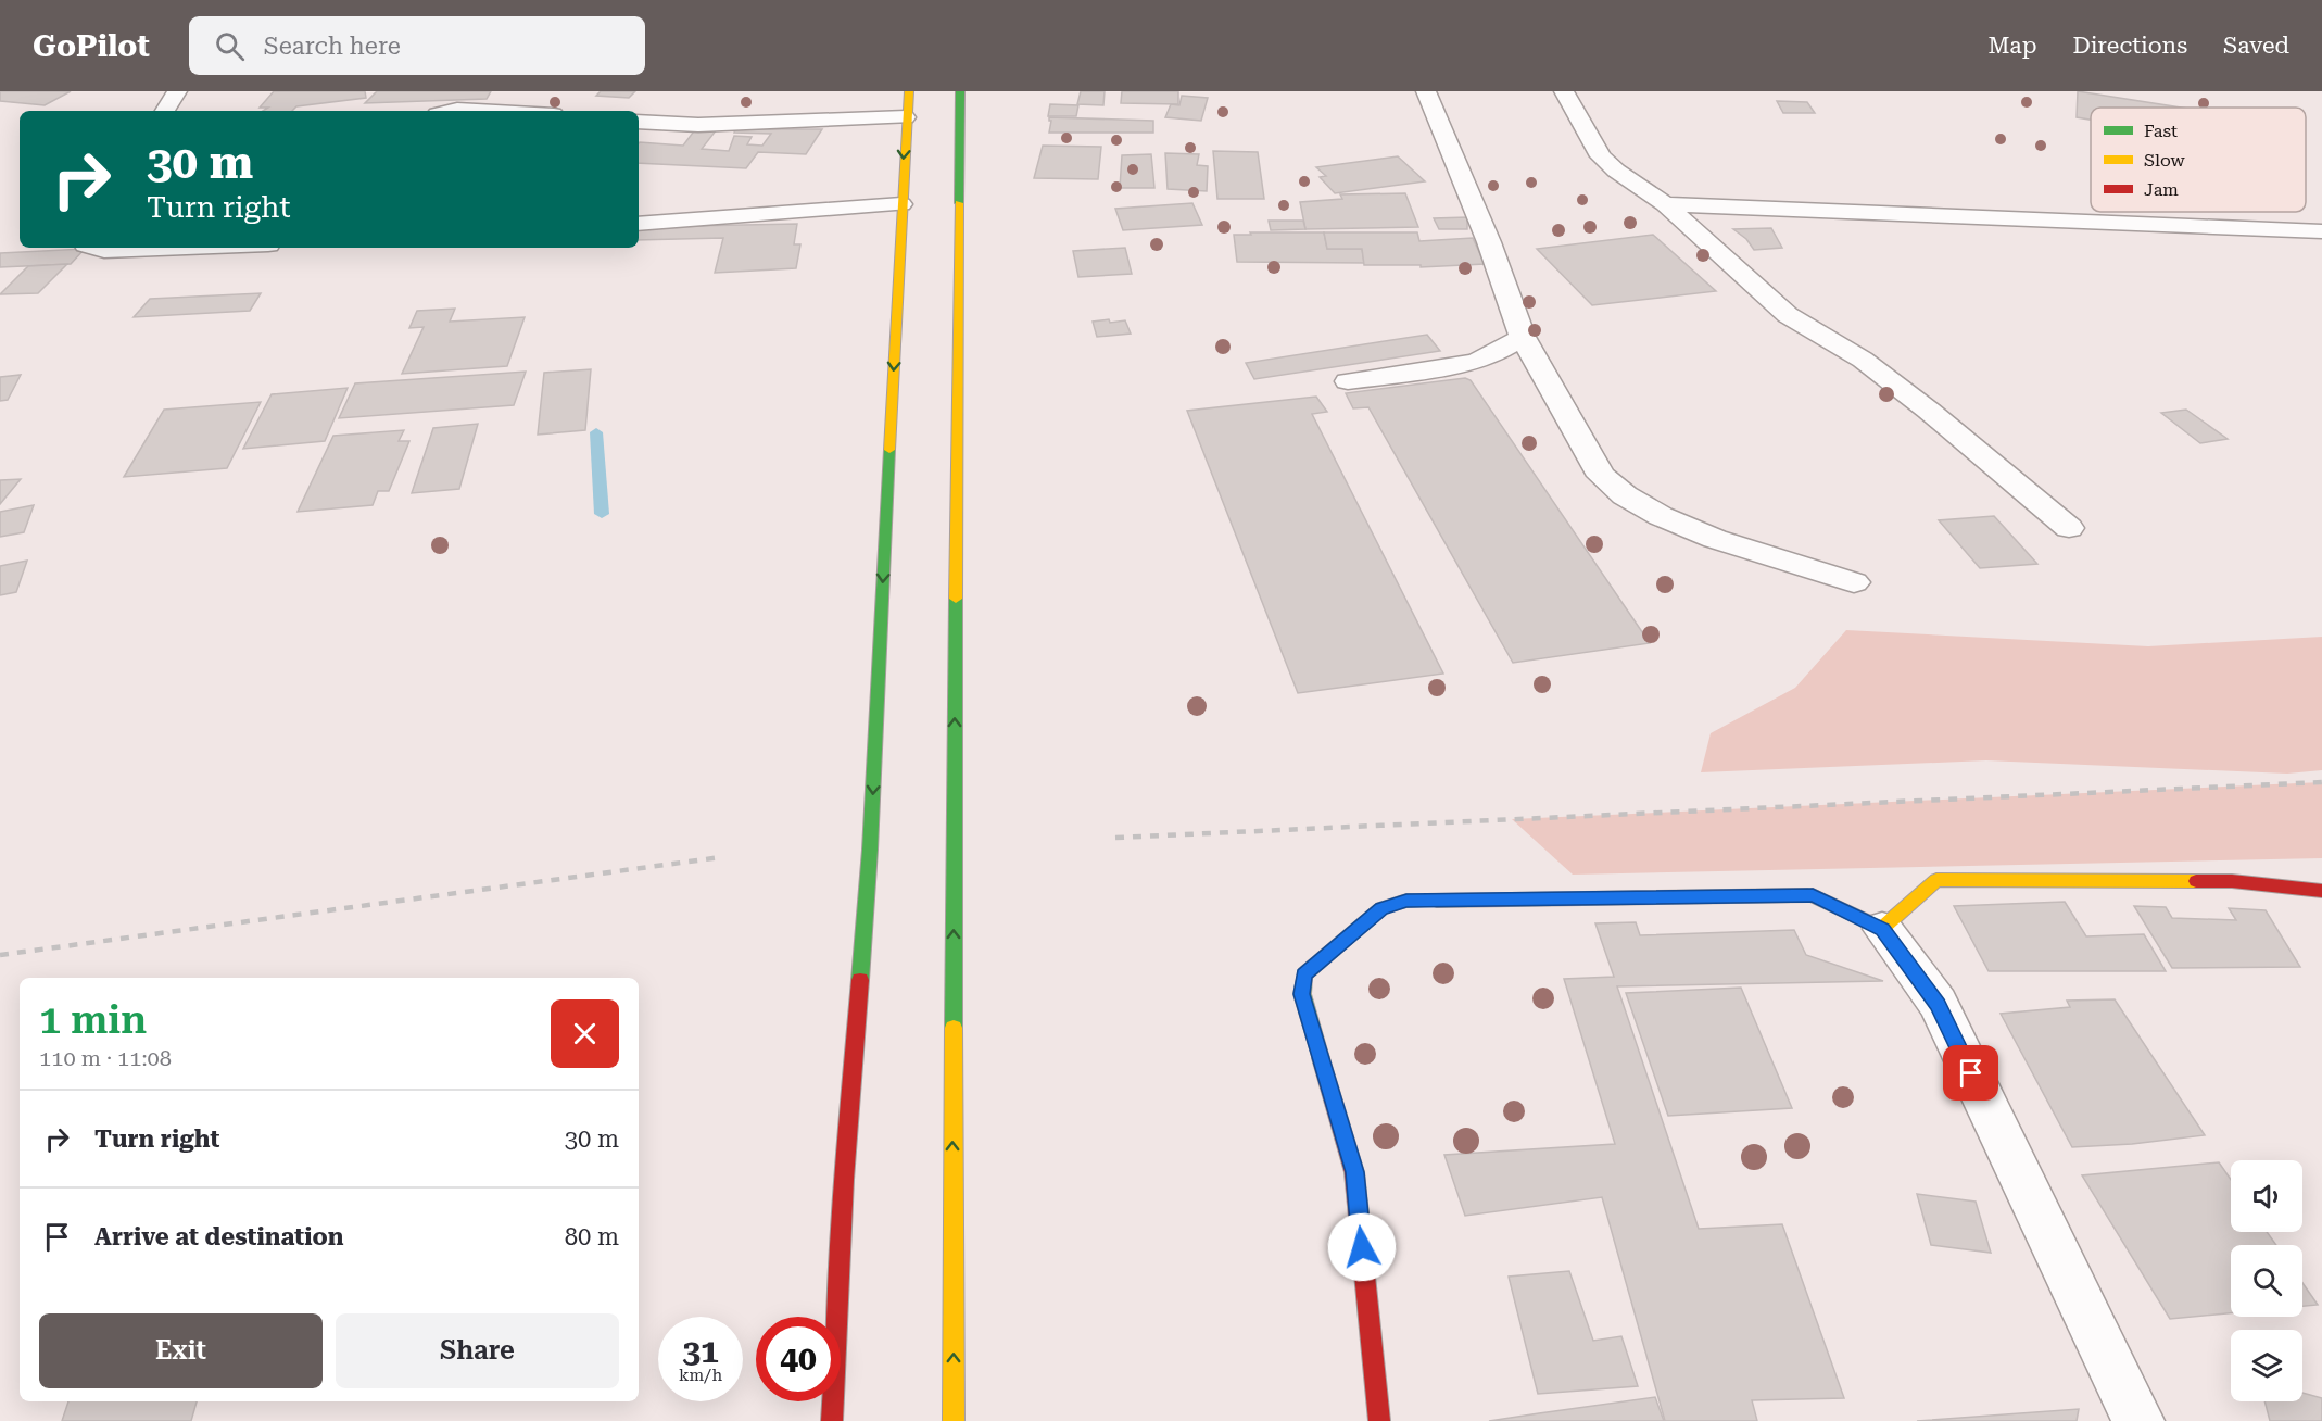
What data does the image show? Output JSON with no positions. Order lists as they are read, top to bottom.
{
  "legend": ["Fast", "Slow", "Jam"],
  "page": {
    "header": "GoPilot",
    "search": "Search here",
    "nav": ["Map", "Directions", "Saved"],
    "turn": ["30 m", "Turn right"],
    "heading": ["1 min", "110 m · 11:08"],
    "list": [
      {
        "name": "Turn right",
        "value": "30 m"
      },
      {
        "name": "Arrive at destination",
        "value": "80 m"
      }
    ],
    "buttons": ["Exit", "Share"],
    "speed": "31 km/h",
    "limit": "40"
  }
}
